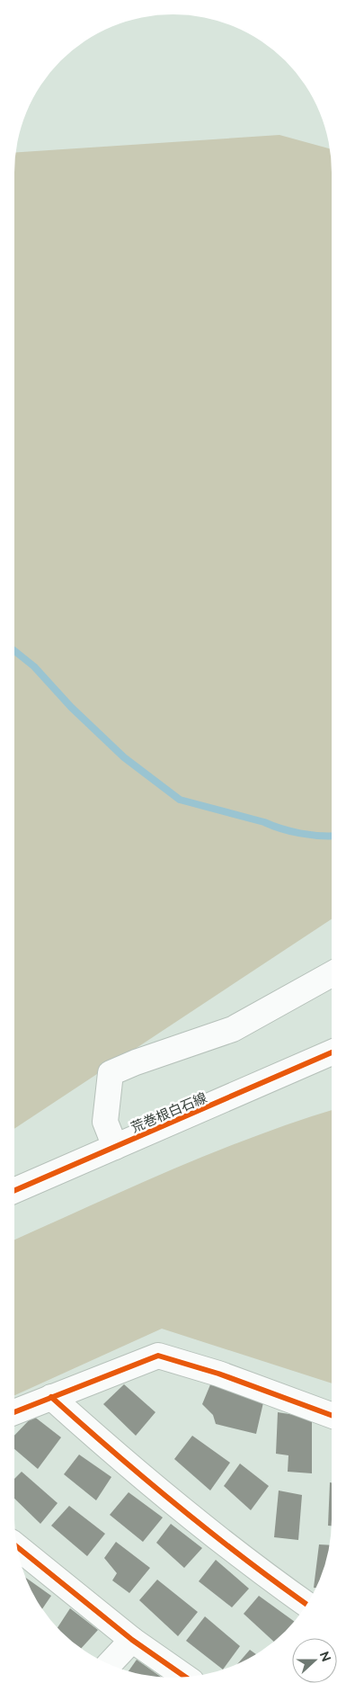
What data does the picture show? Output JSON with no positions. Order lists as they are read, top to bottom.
{
  "streets": {
    "street": ["荒巻根白石線"]
  },
  "north": "right"
}
